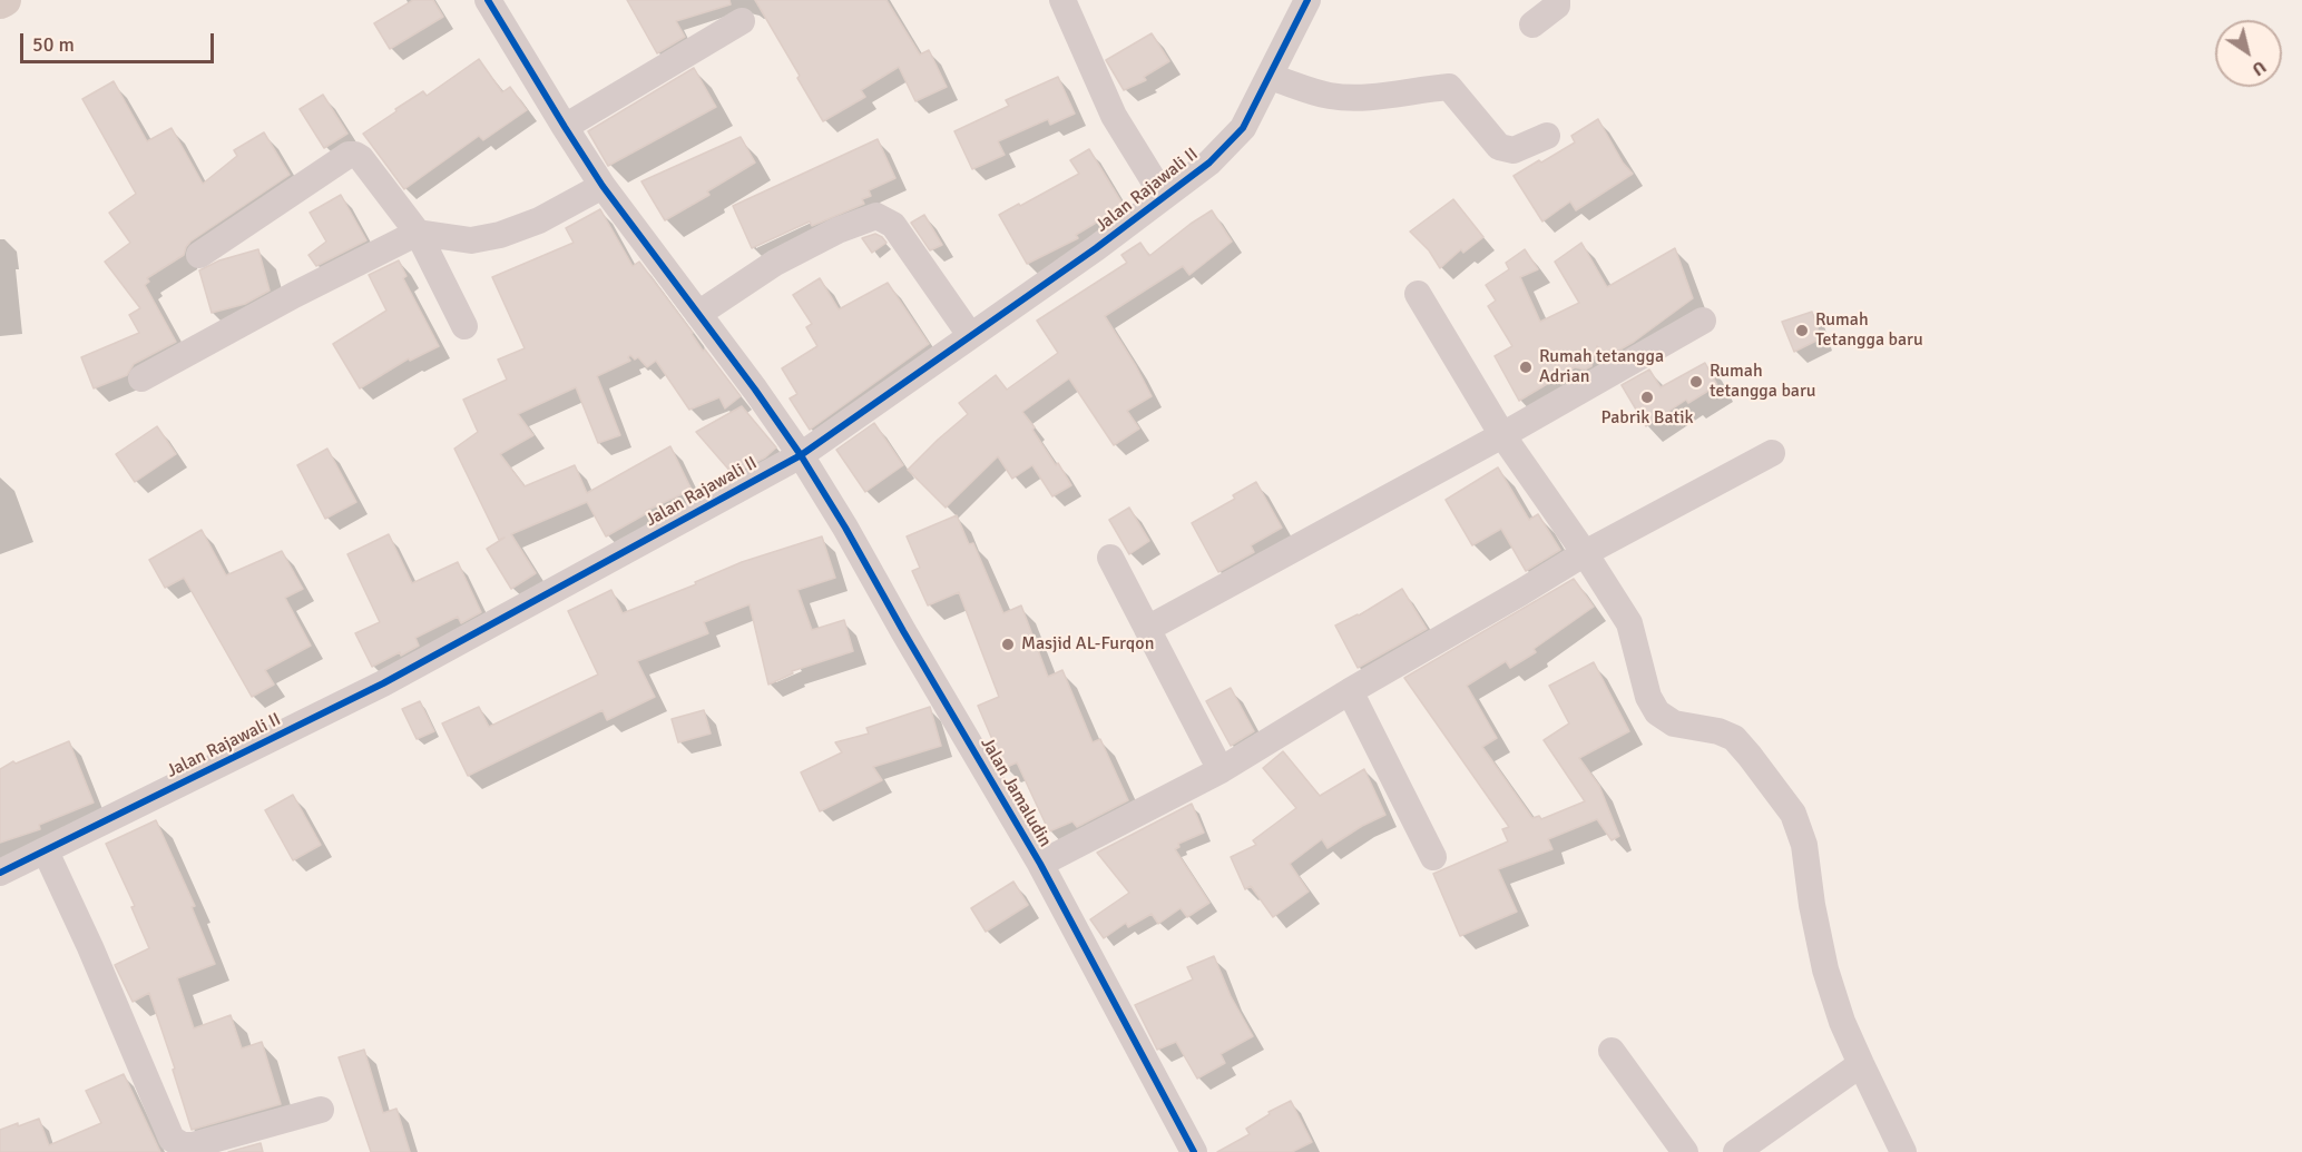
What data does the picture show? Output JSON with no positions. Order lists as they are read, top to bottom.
{
  "streets": {
    "street": ["Jalan Rajawali II", "Jalan Jamaludin"]
  },
  "crossings": [
    ["Jalan Rajawali II", "Jalan Jamaludin"]
  ],
  "places": [
    "Rumah Tetangga baru",
    "Rumah tetangga Adrian",
    "Rumah tetangga baru",
    "Pabrik Batik",
    "Masjid AL-Furqon"
  ],
  "scale_bar": "50 m",
  "north": "bottom right"
}
